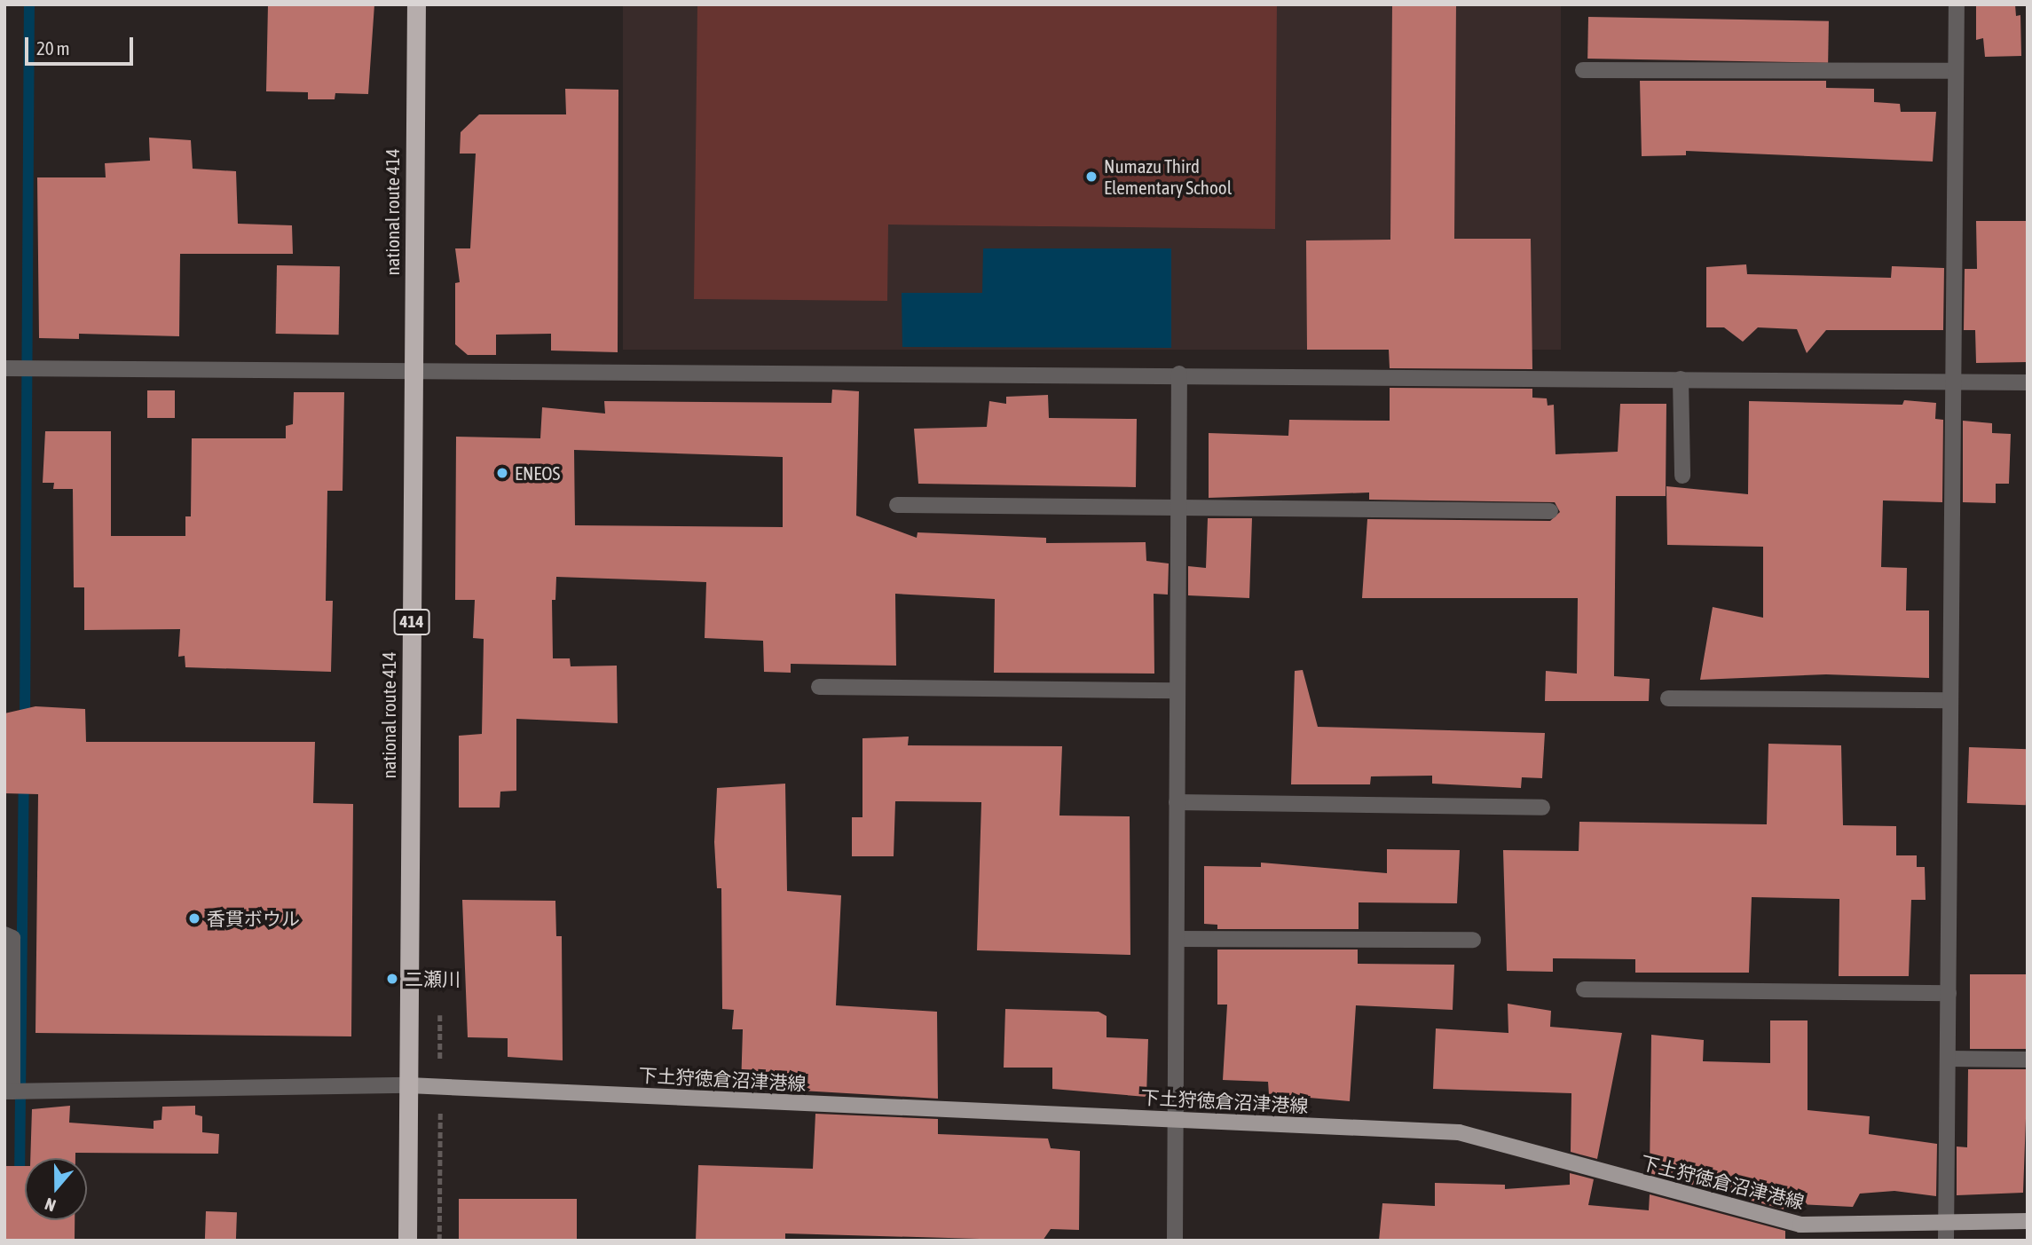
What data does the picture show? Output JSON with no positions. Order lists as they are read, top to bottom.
{
  "streets": {
    "highway": ["national route 414", "414"],
    "main road": ["下土狩徳倉沼津港線"]
  },
  "crossings": [
    ["national route 414", "下土狩徳倉沼津港線"]
  ],
  "places": [
    "Numazu Third Elementary School",
    "ENEOS",
    "香貫ボウル",
    "二瀬川"
  ],
  "scale_bar": "20 m",
  "north": "bottom"
}
